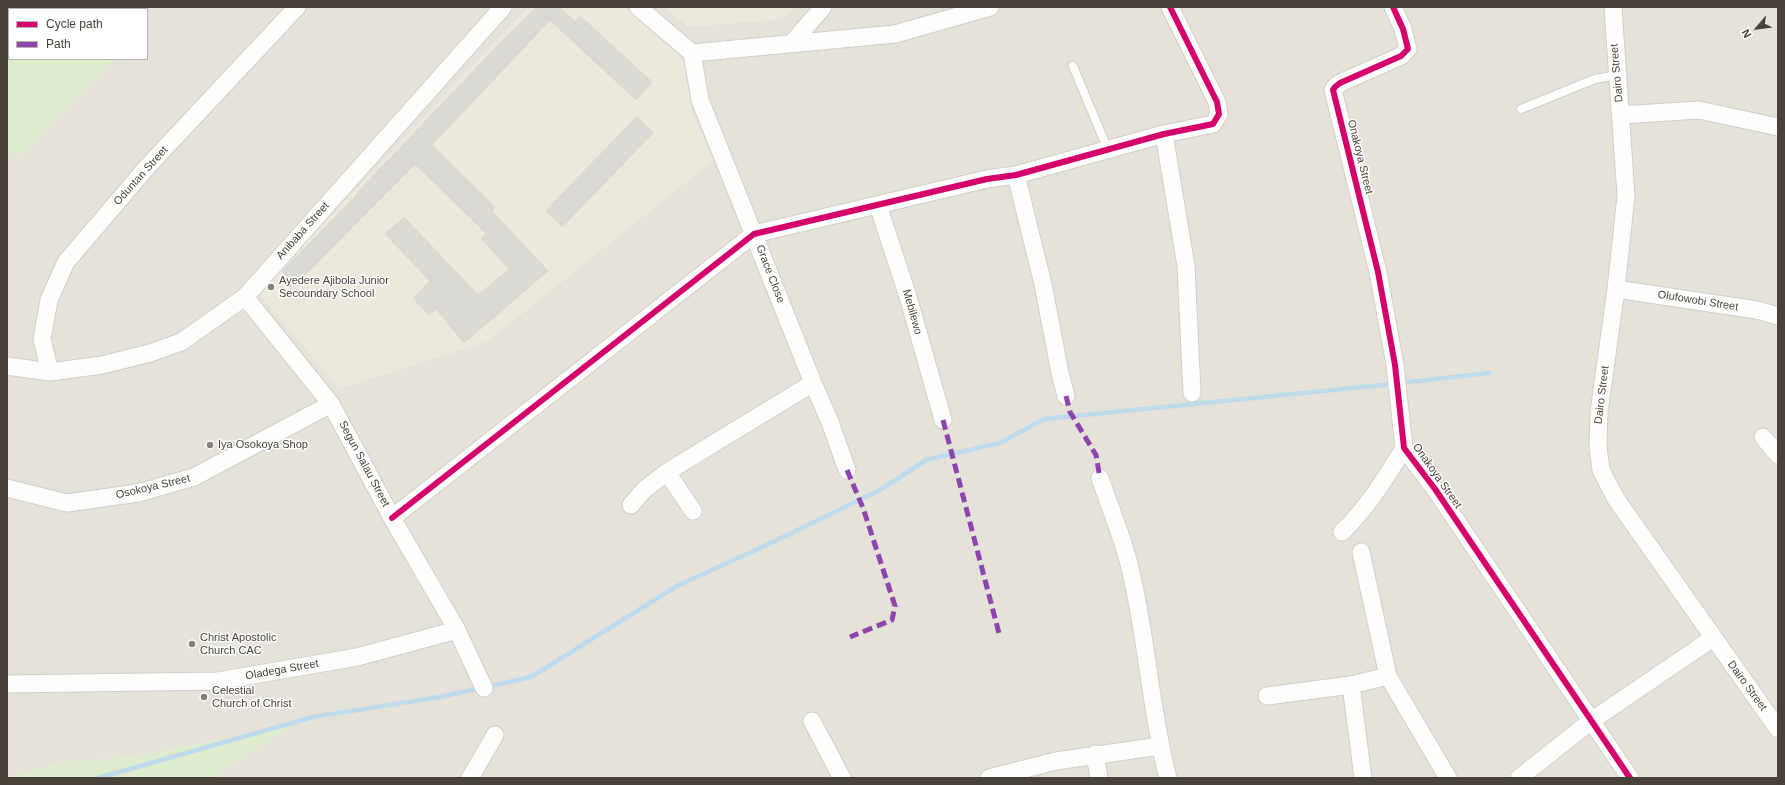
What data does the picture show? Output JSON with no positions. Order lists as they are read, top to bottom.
{
  "streets": {
    "street": [
      "Dairo Street",
      "Onakoya Street",
      "Oduntan Street",
      "Anibaba Street",
      "Grace Close",
      "Olufowobi Street",
      "Mebilewo",
      "Segun Salau Street",
      "Osokoya Street",
      "Oladega Street"
    ]
  },
  "crossings": [
    ["Dairo Street", "Olufowobi Street"],
    ["Oduntan Street", "Anibaba Street"],
    ["Anibaba Street", "Segun Salau Street"],
    ["Segun Salau Street", "Osokoya Street"],
    ["Segun Salau Street", "Oladega Street"]
  ],
  "places": [
    "Ayedere Ajibola Junior Secoundary School",
    "Iya Osokoya Shop",
    "Christ Apostolic Church CAC",
    "Celestial Church of Christ"
  ],
  "legend": ["Cycle path", "Path"],
  "north": "bottom left"
}
